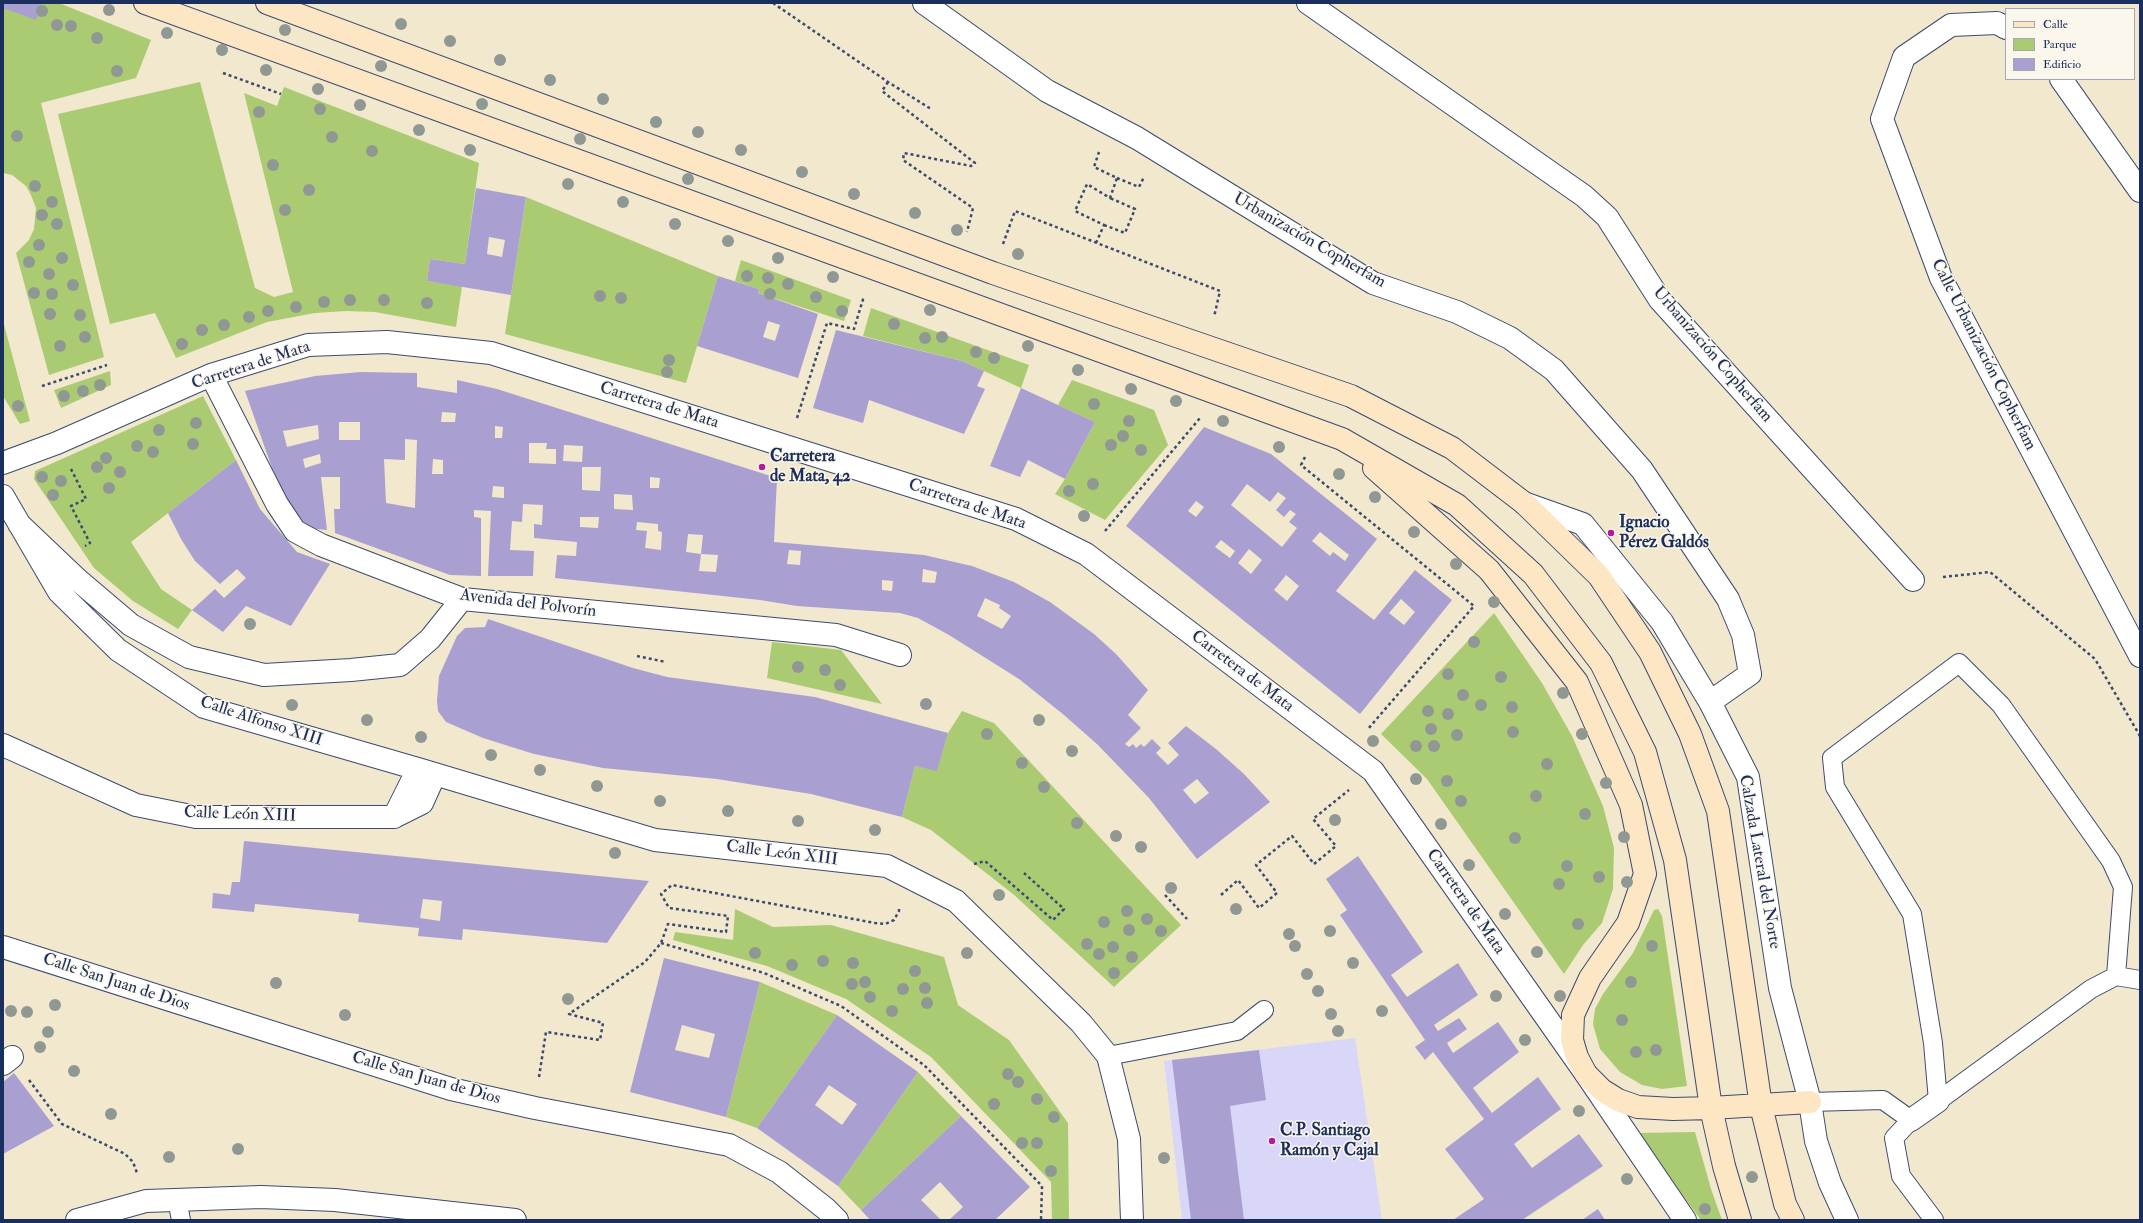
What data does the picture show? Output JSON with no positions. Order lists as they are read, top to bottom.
{
  "streets": {
    "street": [
      "Urbanización Copherfam",
      "Calle Urbanización Copherfam",
      "Carretera de Mata",
      "Avenida del Polvorín",
      "Calle Alfonso XIII",
      "Calle León XIII",
      "Calzada Lateral del Norte",
      "Calle San Juan de Dios"
    ]
  },
  "crossings": [
    ["Urbanización Copherfam", "Calzada Lateral del Norte"],
    ["Carretera de Mata", "Avenida del Polvorín"],
    ["Calle Alfonso XIII", "Calle León XIII"]
  ],
  "places": ["Carretera de Mata, 42", "Ignacio Pérez Galdós", "C.P. Santiago Ramón y Cajal"],
  "legend": ["Calle", "Parque", "Edificio"]
}
